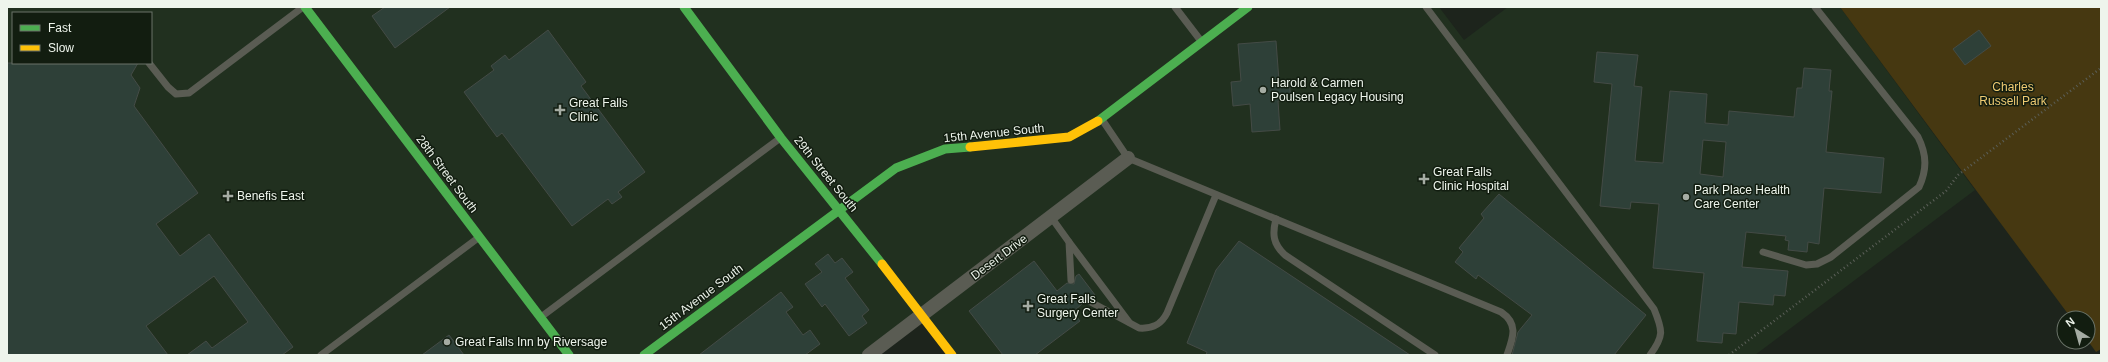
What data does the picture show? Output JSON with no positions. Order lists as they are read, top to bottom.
{
  "streets": {
    "street": [
      "15th Avenue South",
      "28th Street South",
      "29th Street South",
      "Desert Drive"
    ]
  },
  "crossings": [
    ["15th Avenue South", "29th Street South"],
    ["29th Street South", "Desert Drive"]
  ],
  "parks": ["Charles Russell Park"],
  "places": {
    "other": ["Harold & Carmen Poulsen Legacy Housing", "Park Place Health Care Center", "Great Falls Inn by Riversage"],
    "health": [
      "Great Falls Clinic",
      "Great Falls Clinic Hospital",
      "Benefis East",
      "Great Falls Surgery Center"
    ]
  },
  "legend": ["Fast", "Slow"],
  "north": "top left"
}
